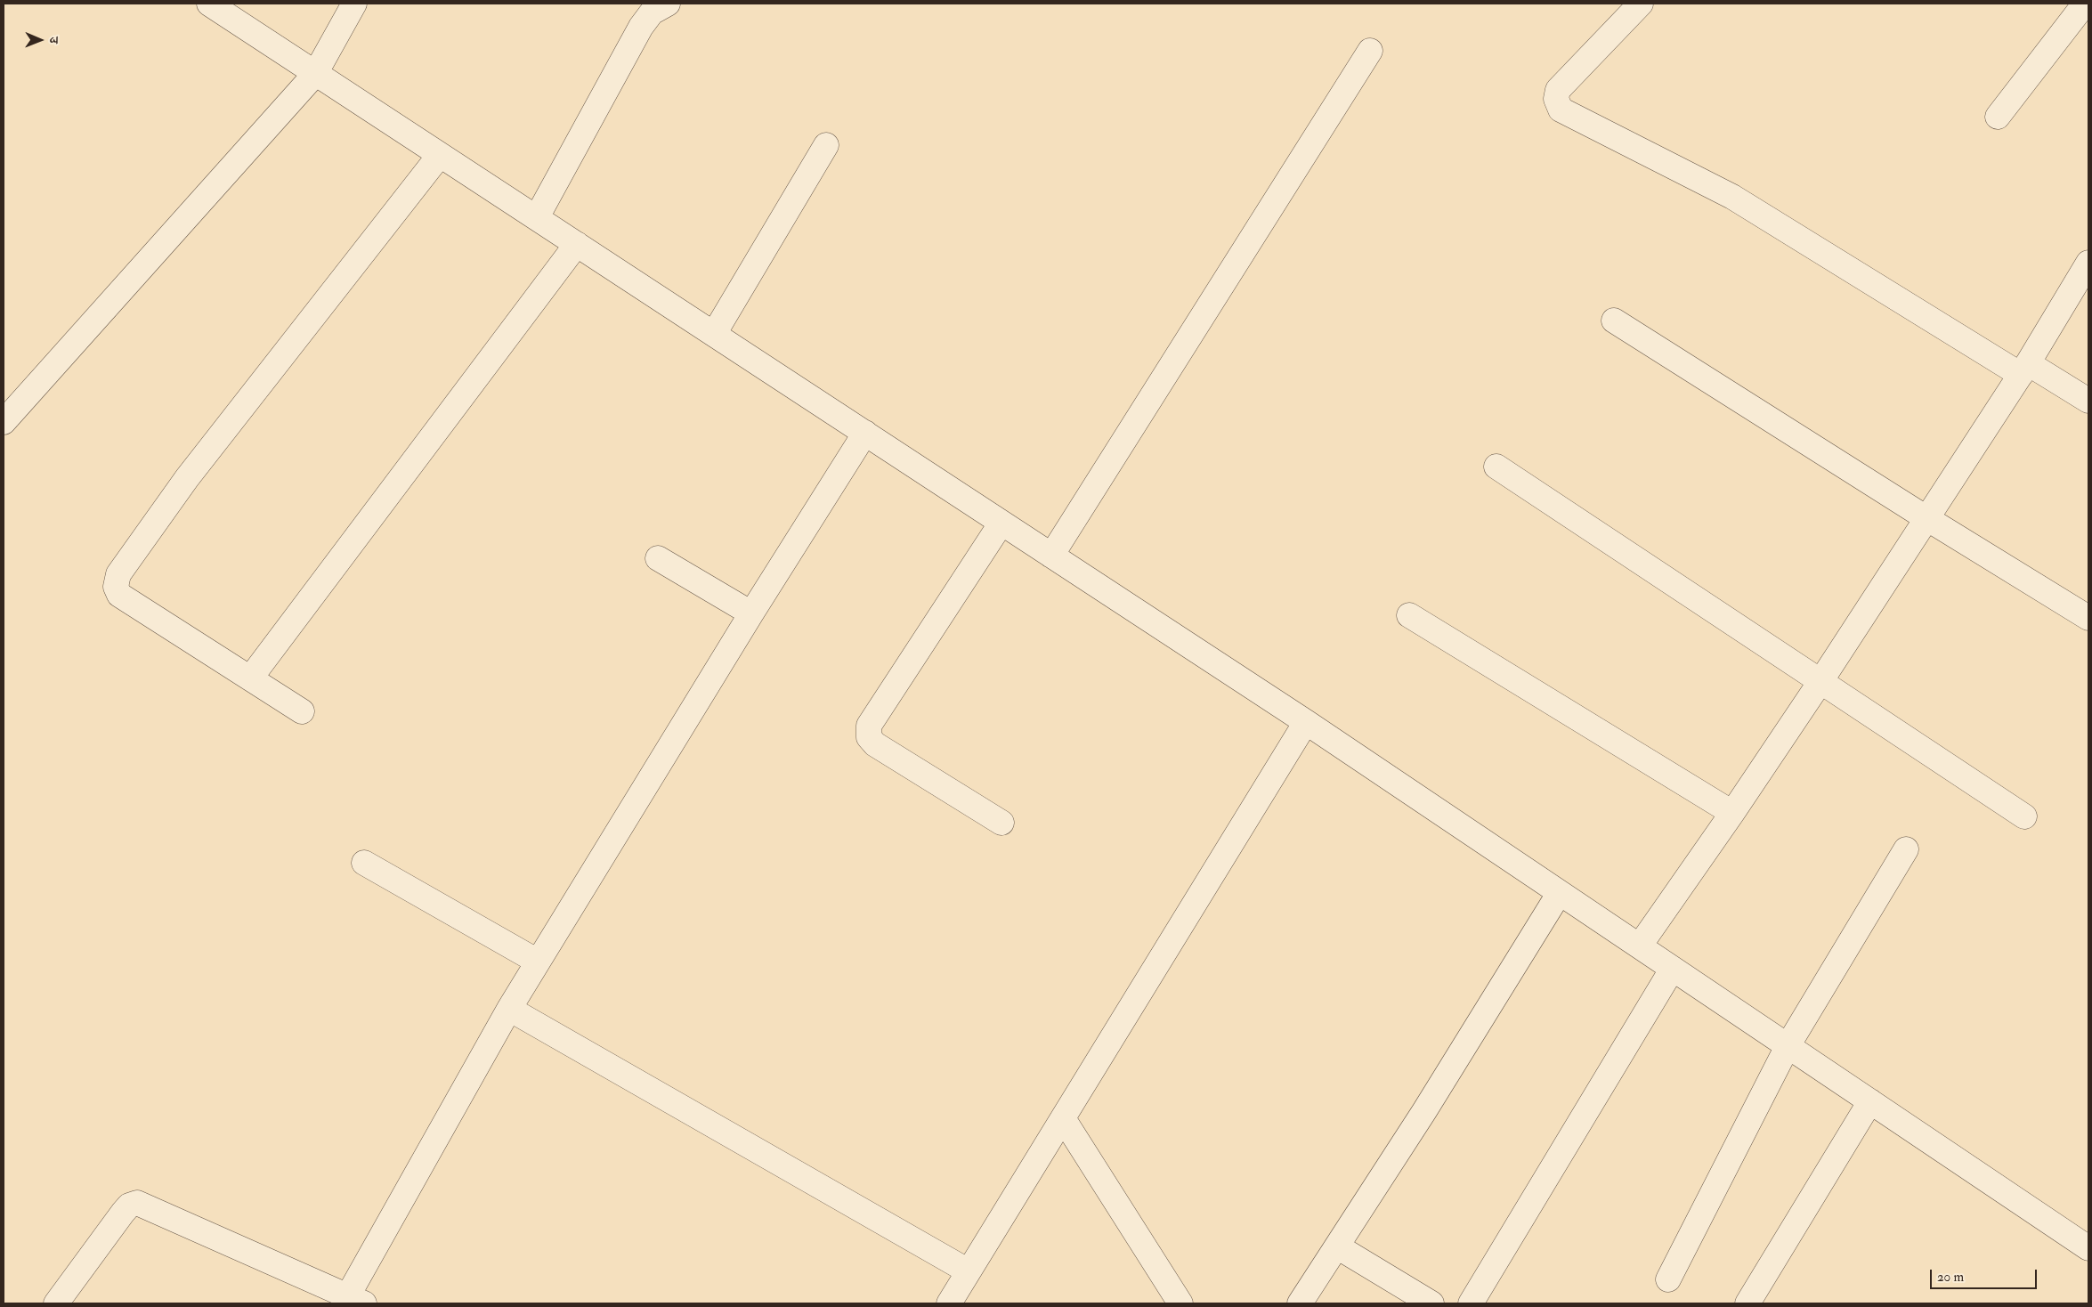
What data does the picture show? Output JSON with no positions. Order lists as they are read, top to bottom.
{
  "scale_bar": "20 m",
  "north": "right"
}
